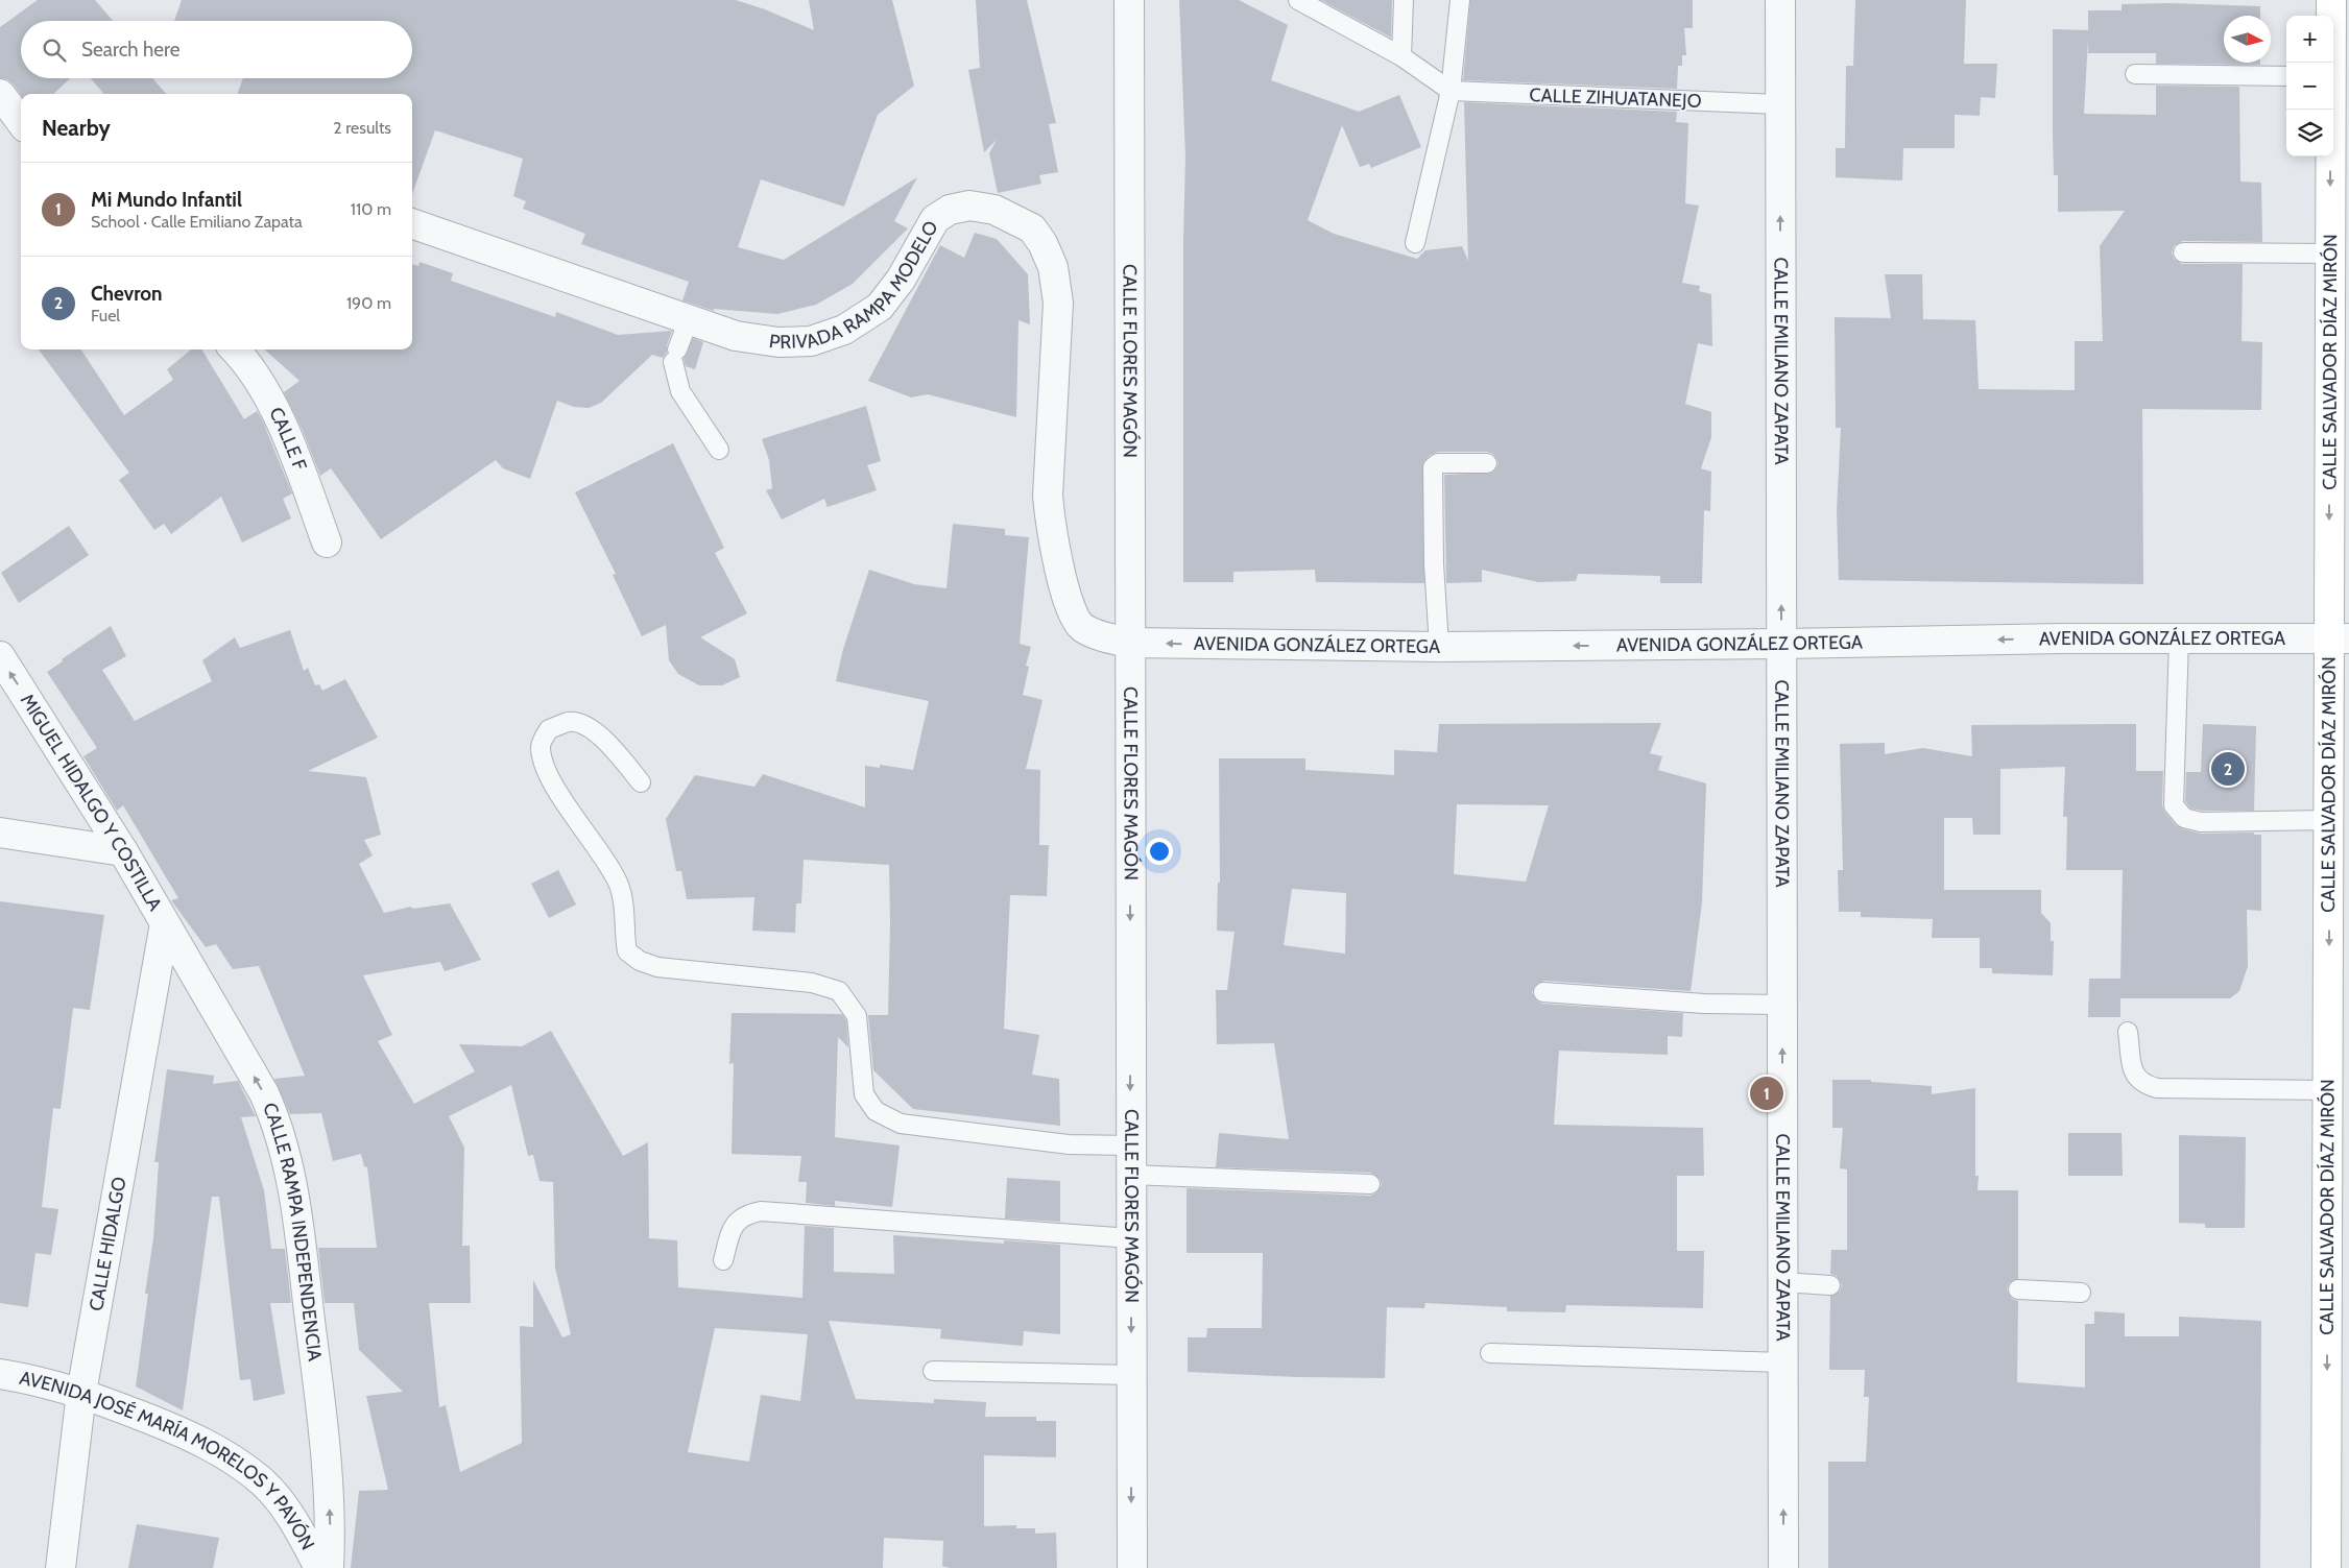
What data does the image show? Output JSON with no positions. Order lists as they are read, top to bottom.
{
  "streets": {
    "main road": ["CALLE SALVADOR DÍAZ MIRÓN"],
    "street": [
      "PRIVADA RAMPA MODELO",
      "CALLE FLORES MAGÓN",
      "CALLE EMILIANO ZAPATA",
      "CALLE F",
      "AVENIDA GONZÁLEZ ORTEGA",
      "MIGUEL HIDALGO Y COSTILLA",
      "CALLE RAMPA INDEPENDENCIA",
      "CALLE HIDALGO",
      "AVENIDA JOSÉ MARÍA MORELOS Y PAVÓN"
    ],
    "lane": ["CALLE ZIHUATANEJO"]
  },
  "crossings": [
    ["CALLE ZIHUATANEJO", "CALLE EMILIANO ZAPATA"],
    ["PRIVADA RAMPA MODELO", "CALLE FLORES MAGÓN"],
    ["PRIVADA RAMPA MODELO", "AVENIDA GONZÁLEZ ORTEGA"],
    ["CALLE FLORES MAGÓN", "AVENIDA GONZÁLEZ ORTEGA"],
    ["CALLE EMILIANO ZAPATA", "AVENIDA GONZÁLEZ ORTEGA"],
    ["CALLE SALVADOR DÍAZ MIRÓN", "AVENIDA GONZÁLEZ ORTEGA"],
    ["MIGUEL HIDALGO Y COSTILLA", "CALLE RAMPA INDEPENDENCIA"],
    ["MIGUEL HIDALGO Y COSTILLA", "CALLE HIDALGO"],
    ["CALLE RAMPA INDEPENDENCIA", "CALLE HIDALGO"],
    ["CALLE HIDALGO", "AVENIDA JOSÉ MARÍA MORELOS Y PAVÓN"]
  ],
  "one_way": [
    "CALLE FLORES MAGÓN",
    "CALLE EMILIANO ZAPATA",
    "CALLE SALVADOR DÍAZ MIRÓN",
    "AVENIDA GONZÁLEZ ORTEGA",
    "MIGUEL HIDALGO Y COSTILLA",
    "CALLE RAMPA INDEPENDENCIA"
  ],
  "north": "right",
  "page": {
    "map_buttons": ["+", "−"],
    "search": "Search here",
    "heading": ["Nearby", "2 results"],
    "list": [
      {
        "mark": "1",
        "name": "Mi Mundo Infantil",
        "note": "School · Calle Emiliano Zapata",
        "value": "110 m"
      },
      {
        "mark": "2",
        "name": "Chevron",
        "note": "Fuel",
        "value": "190 m"
      }
    ],
    "pins": ["2", "1"]
  }
}
